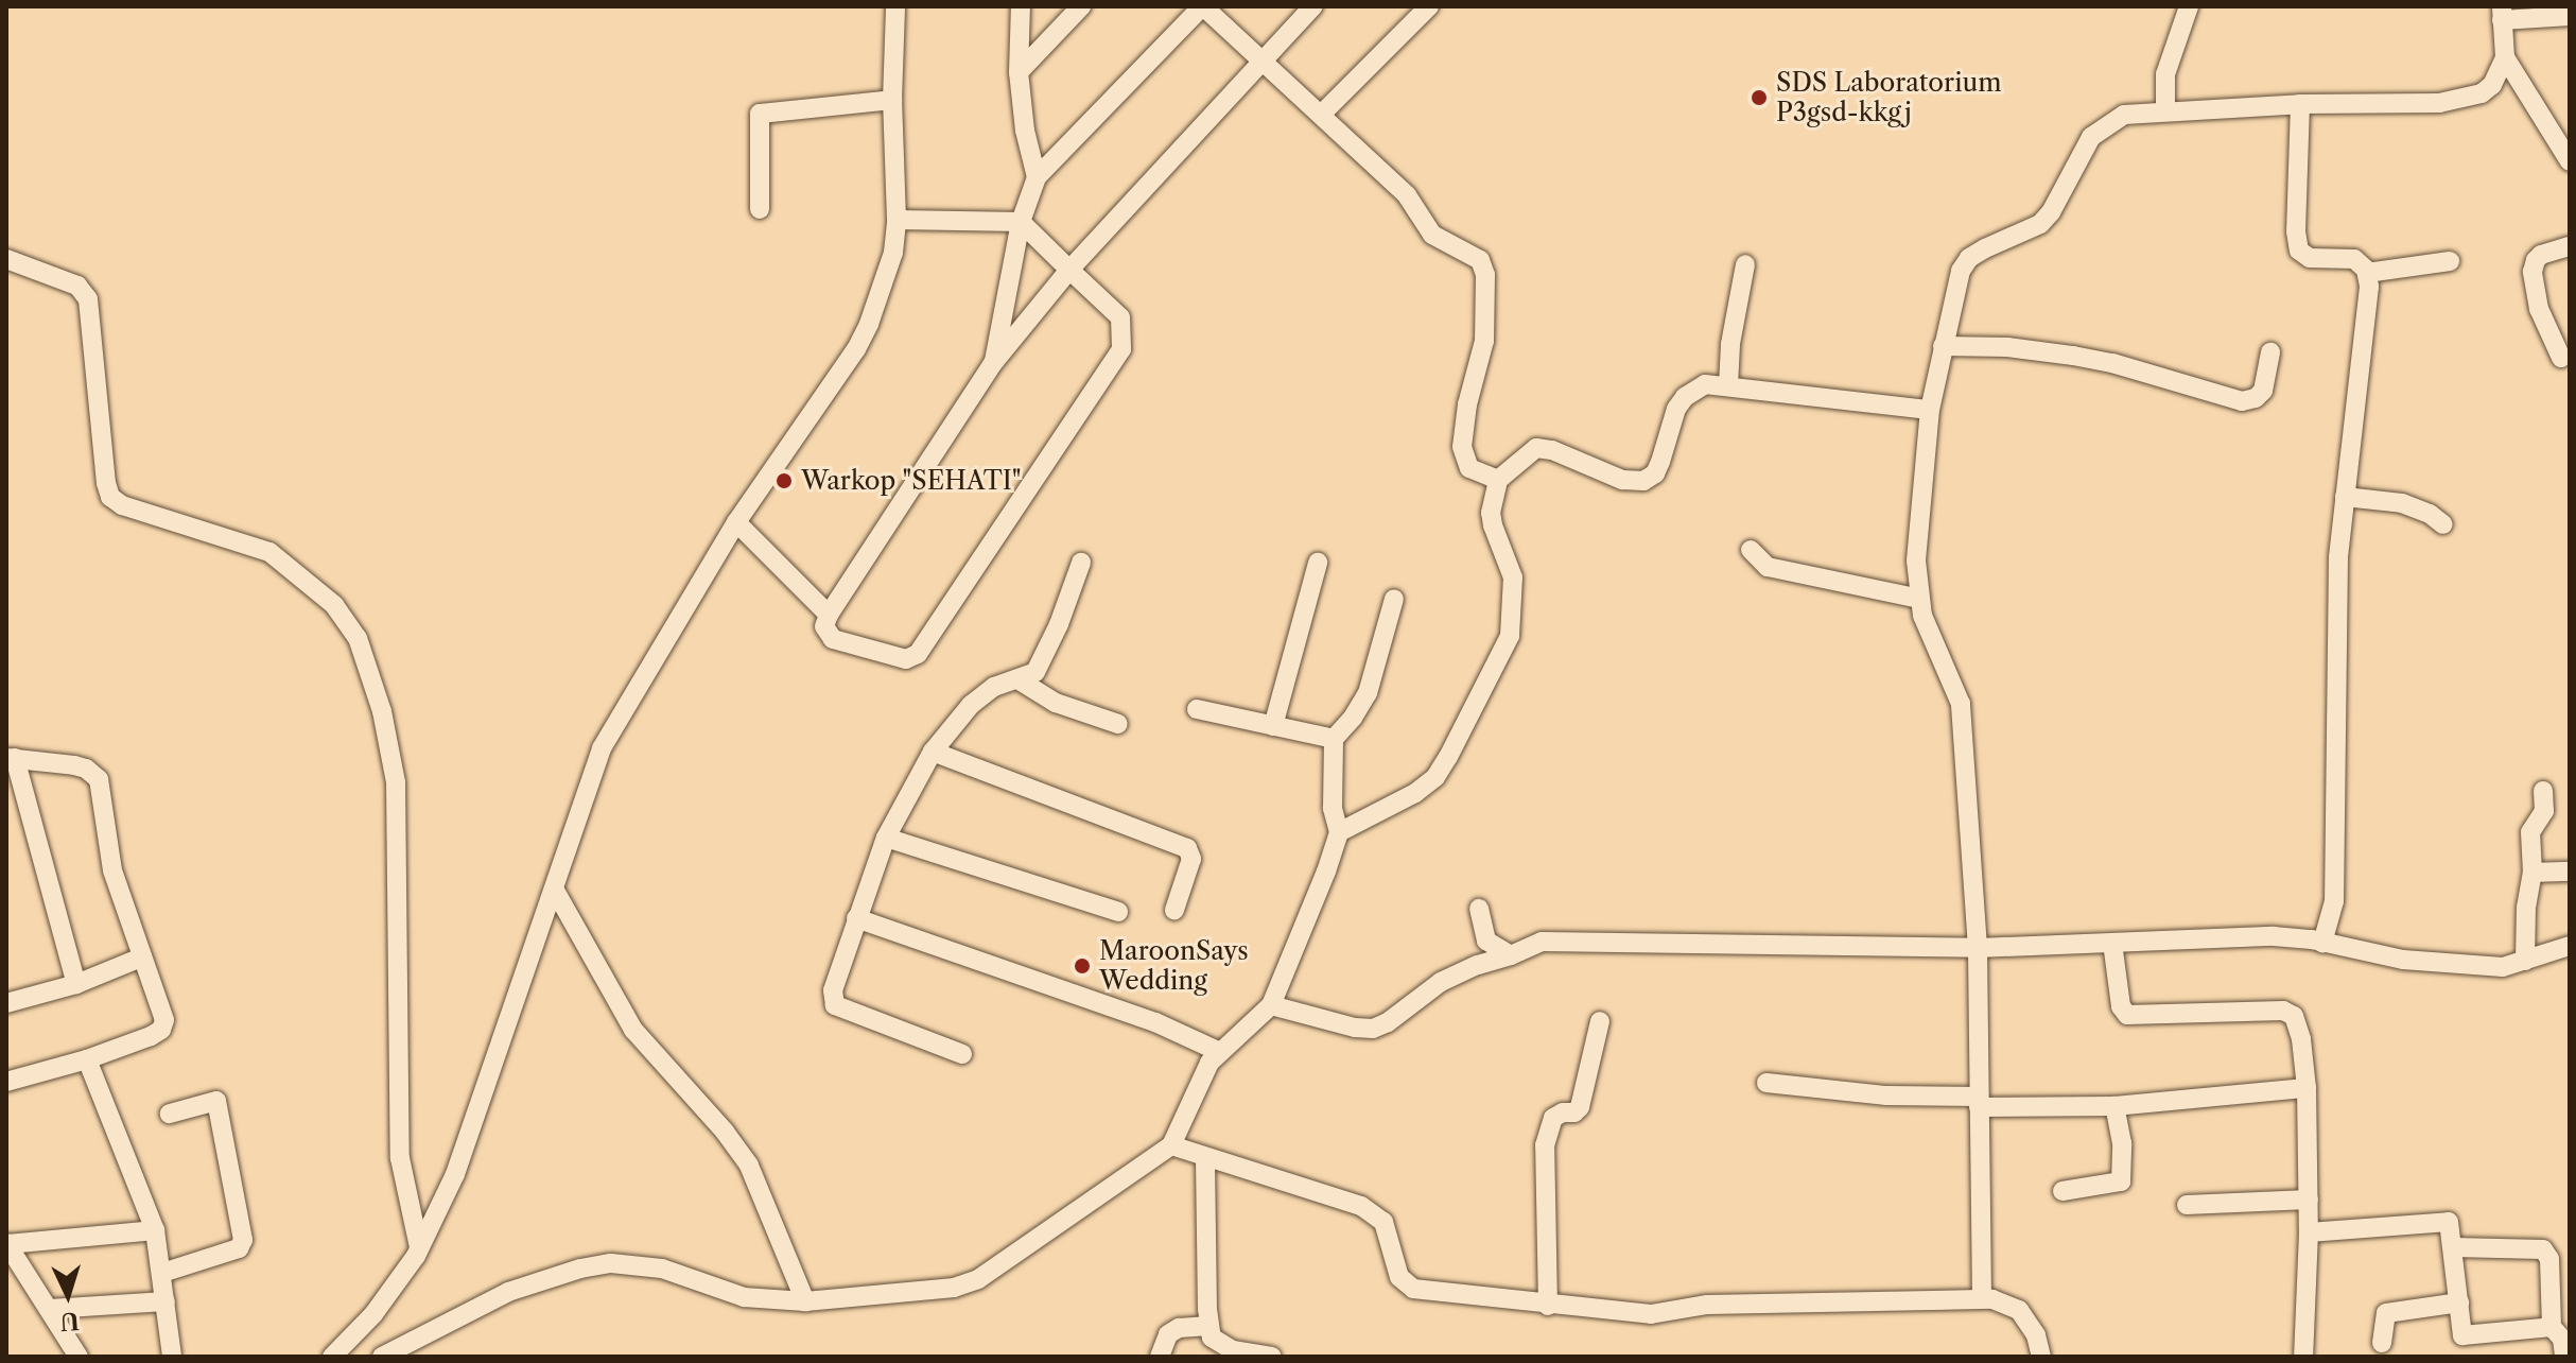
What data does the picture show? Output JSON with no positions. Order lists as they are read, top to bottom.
{
  "places": ["SDS Laboratorium P3gsd-kkgj", "Warkop \"SEHATI\"", "MaroonSays Wedding"],
  "north": "bottom"
}
